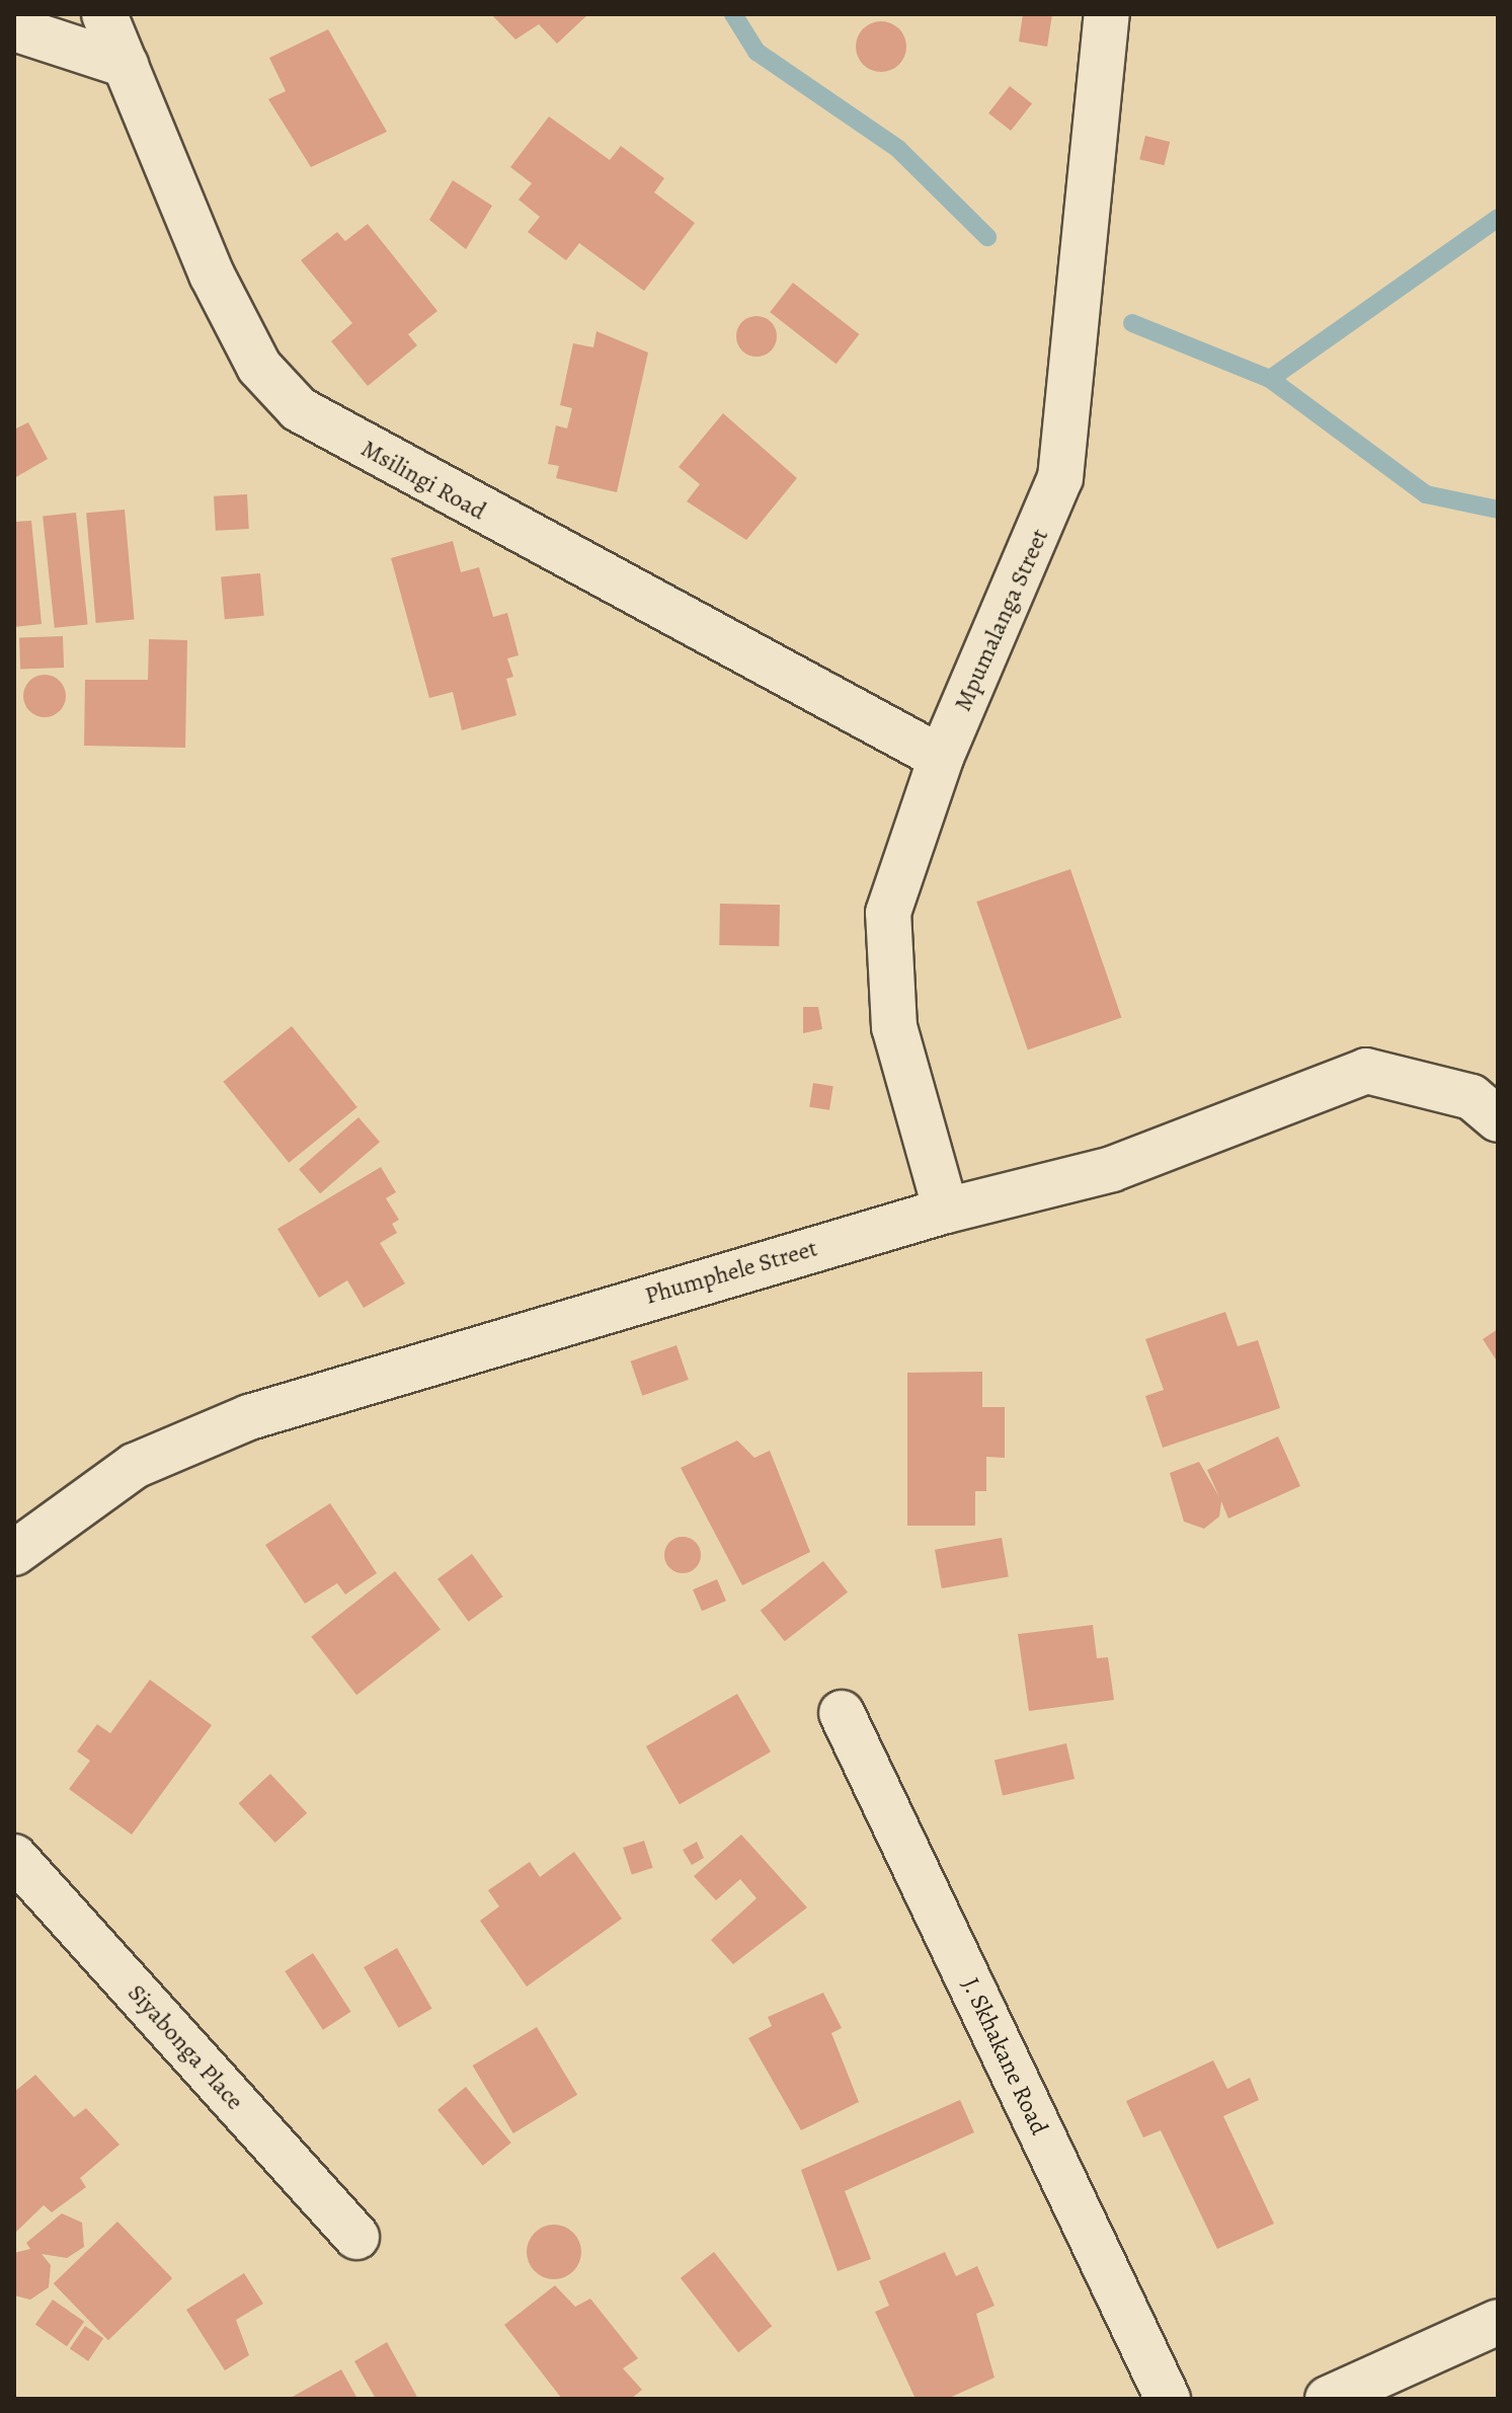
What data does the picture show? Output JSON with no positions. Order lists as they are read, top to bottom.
{
  "streets": {
    "street": [
      "Msilingi Road",
      "Mpumalanga Street",
      "Phumphele Street",
      "Siyabonga Place",
      "J. Skhakane Road"
    ]
  },
  "crossings": [
    ["Msilingi Road", "Mpumalanga Street"],
    ["Mpumalanga Street", "Phumphele Street"]
  ]
}
